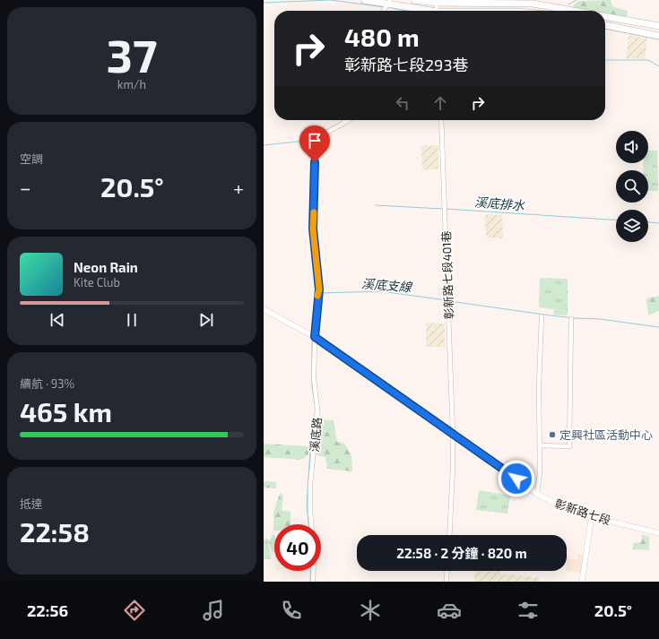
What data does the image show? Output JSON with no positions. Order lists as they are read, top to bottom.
{
  "streets": {
    "street": ["彰新路七段401巷", "溪底路", "彰新路七段"]
  },
  "crossings": [
    ["彰新路七段401巷", "彰新路七段"],
    ["溪底路", "彰新路七段"]
  ],
  "water": ["溪底排水", "溪底支線"],
  "places": ["定興社區活動中心"],
  "page": {
    "tile": [
      ["37", "km/h"],
      "空調",
      ["續航 · 93%", "465 km"],
      ["抵達", "22:58"]
    ],
    "turn": ["480 m", "彰新路七段293巷"],
    "heat": ["−", "20.5°", "+"],
    "song": ["Neon Rain", "Kite Club"],
    "limit": "40",
    "trip": "22:58 · 2 分鐘 · 820 m",
    "tabs": ["22:56", "20.5°"]
  }
}
